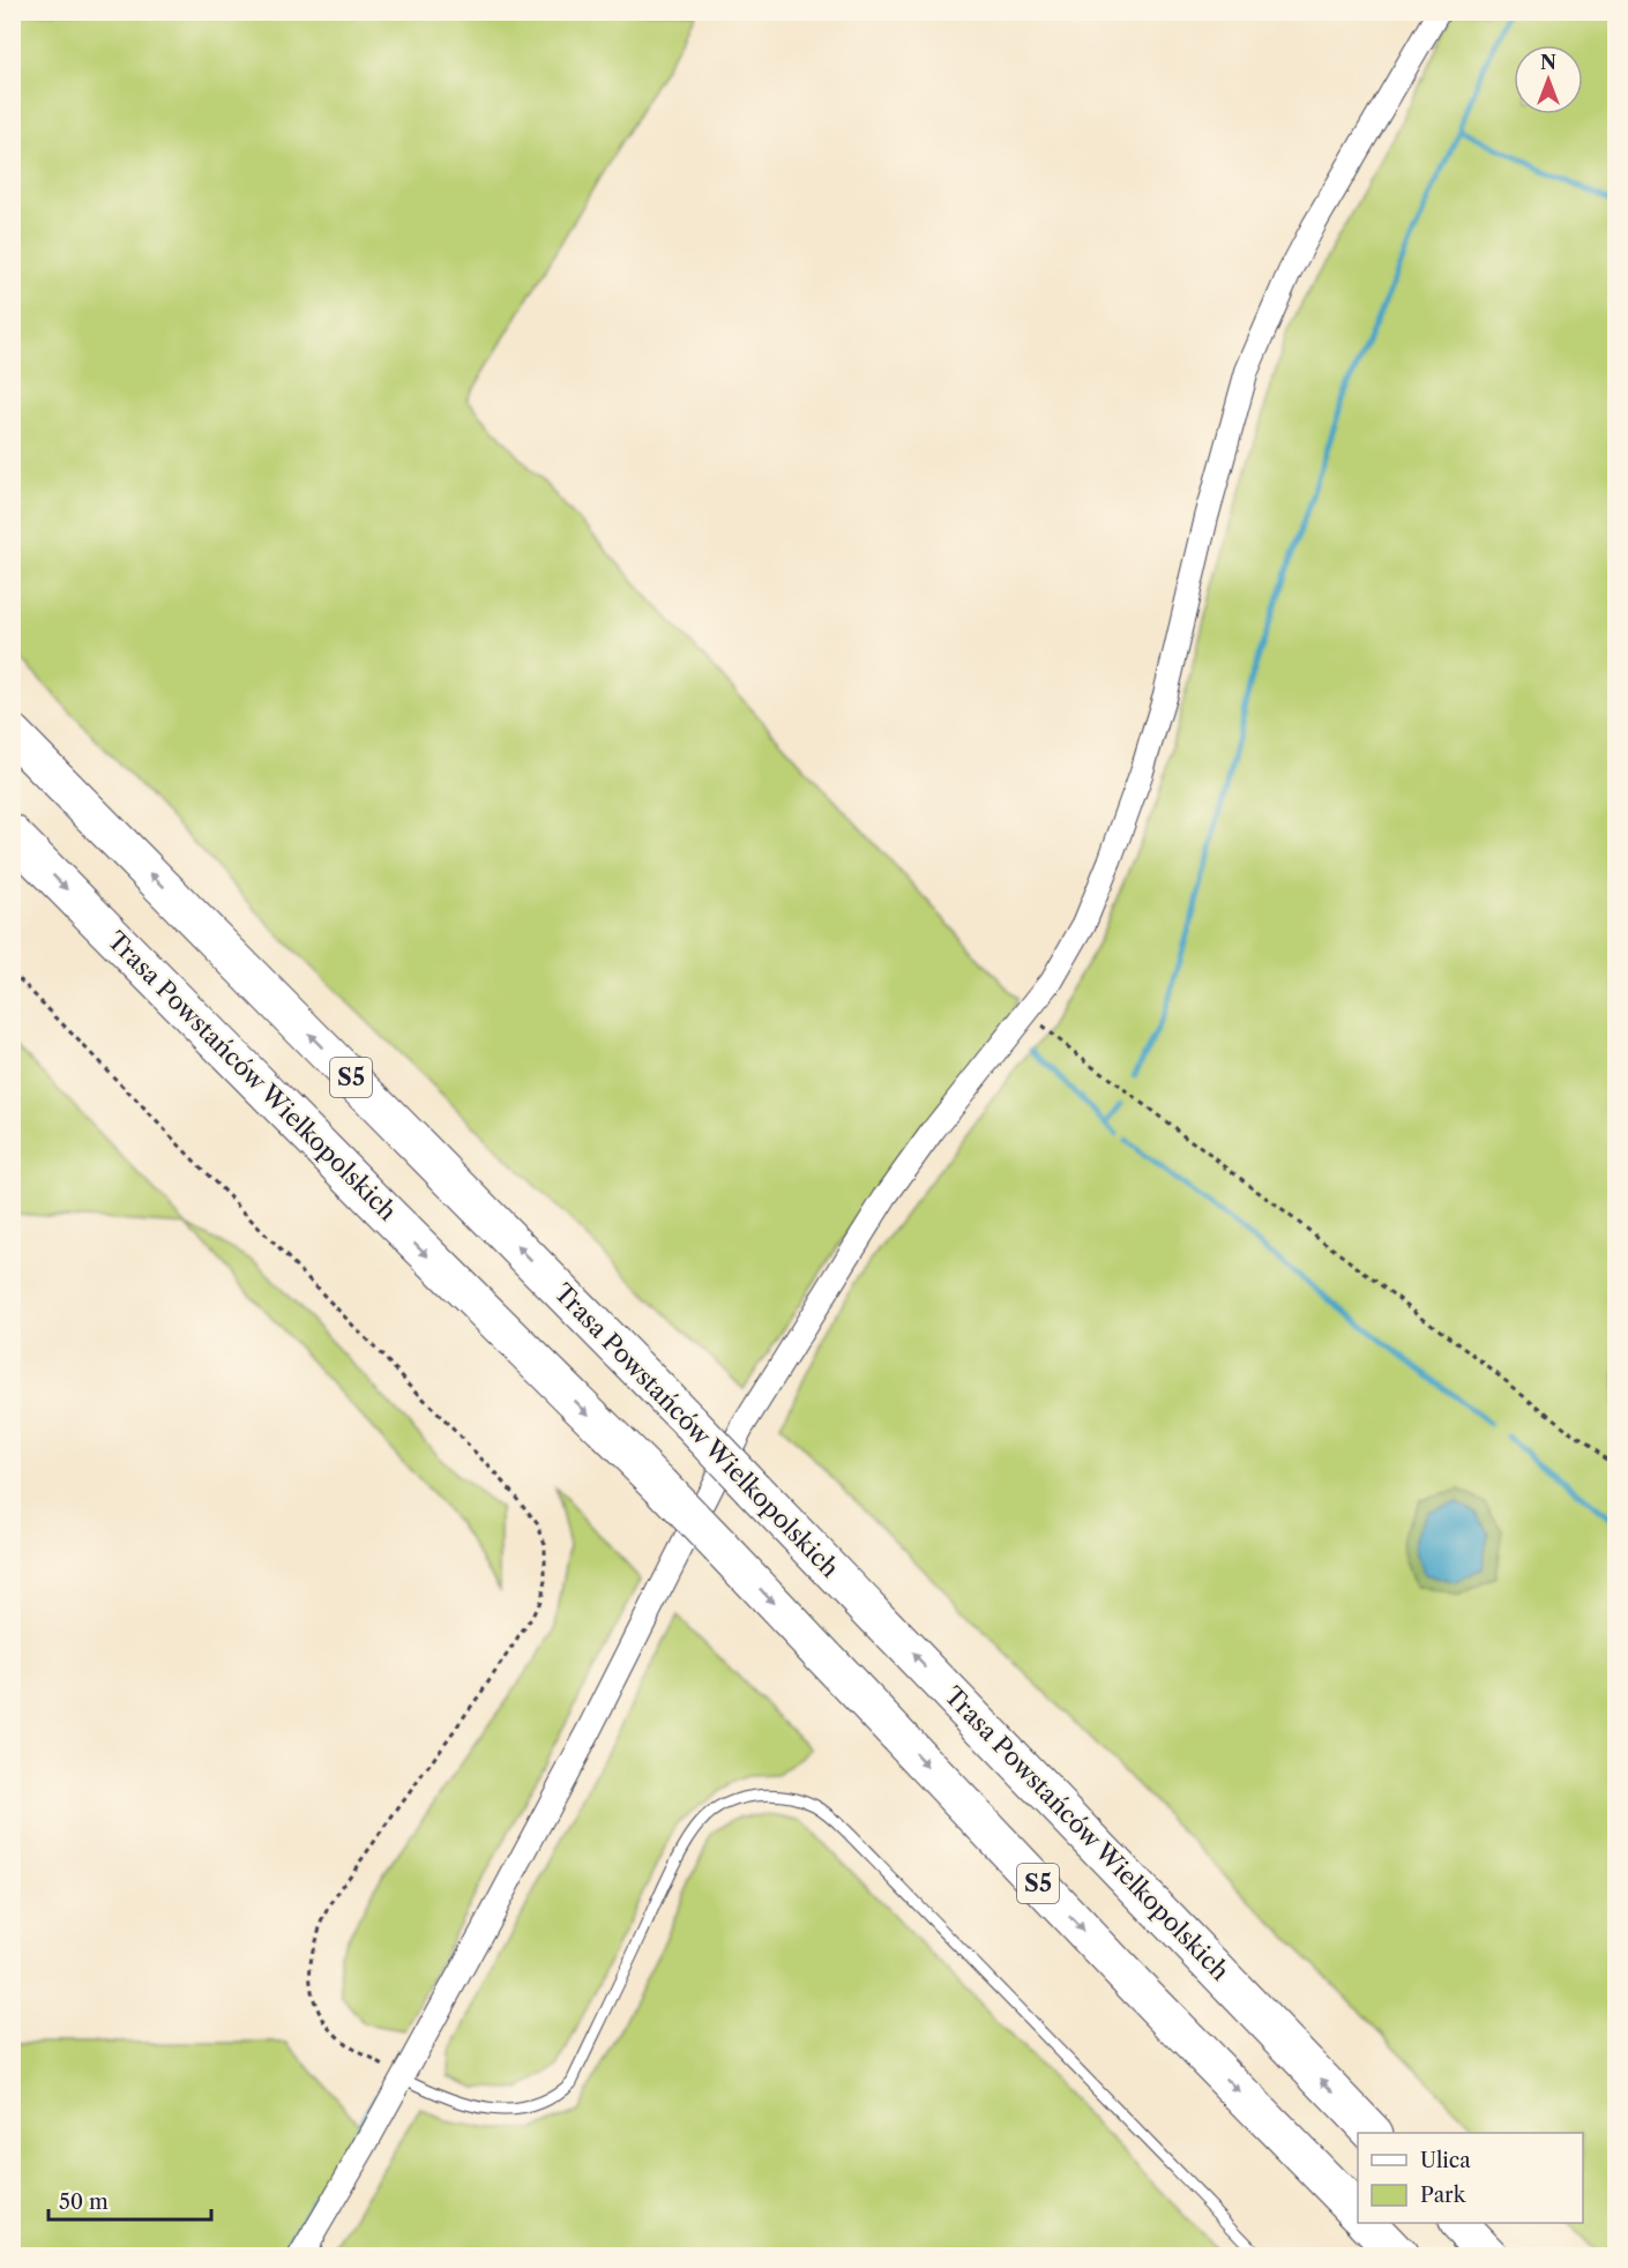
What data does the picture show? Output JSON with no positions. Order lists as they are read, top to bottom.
{
  "streets": {
    "highway": ["Trasa Powstańców Wielkopolskich", "S5"]
  },
  "legend": ["Ulica", "Park"],
  "scale_bar": "50 m",
  "north": "top"
}
